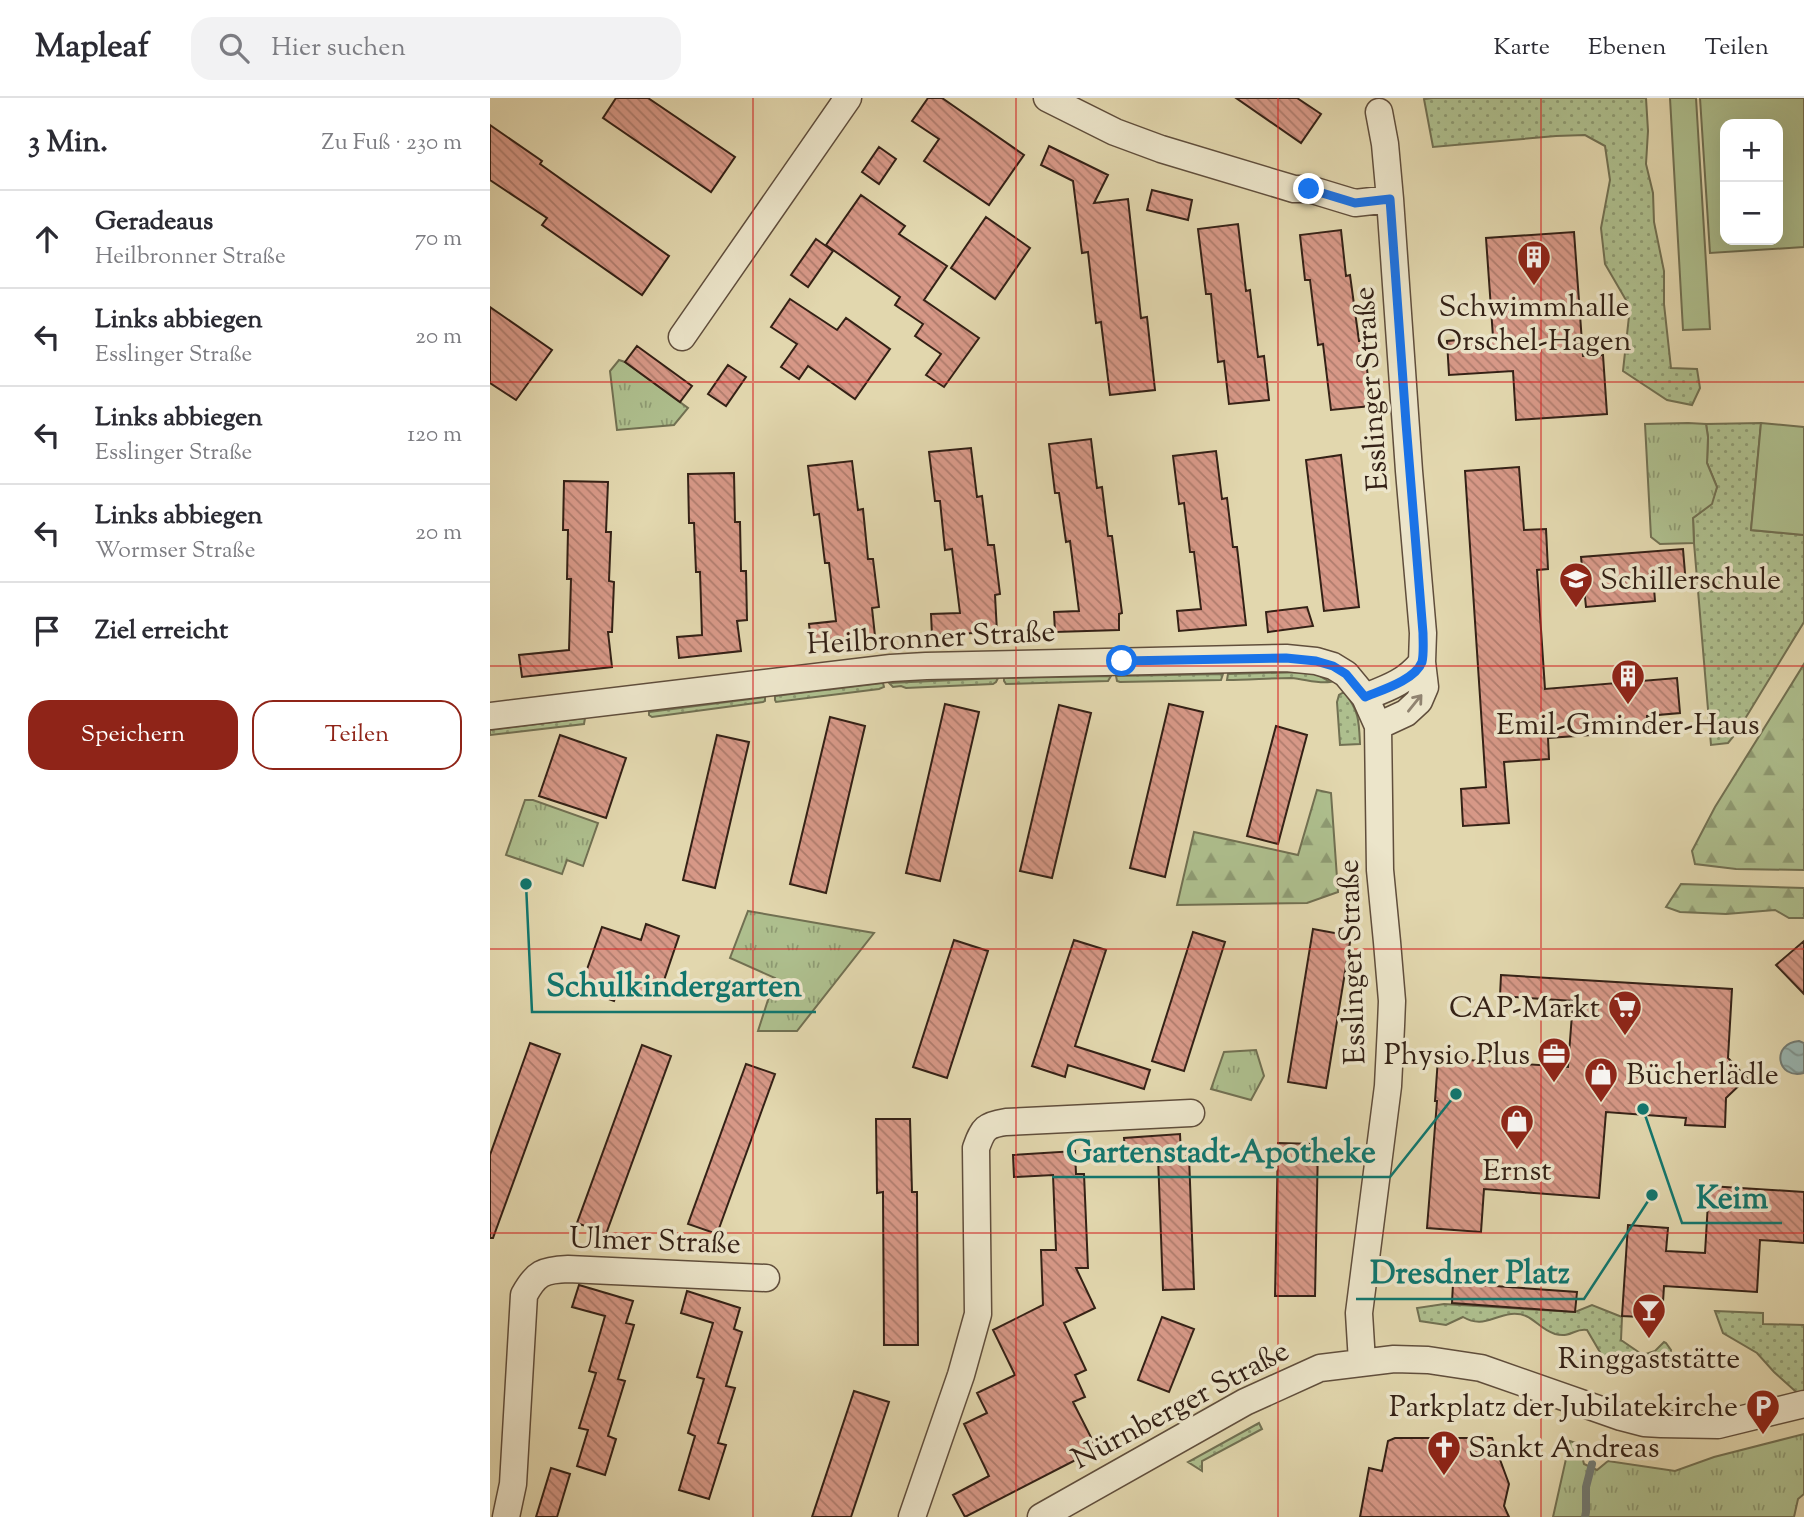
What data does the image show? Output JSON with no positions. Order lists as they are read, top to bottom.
{
  "streets": {
    "street": [
      "Esslinger Straße",
      "Heilbronner Straße",
      "Ulmer Straße",
      "Nürnberger Straße"
    ]
  },
  "crossings": [
    ["Esslinger Straße", "Heilbronner Straße"],
    ["Esslinger Straße", "Nürnberger Straße"]
  ],
  "places": {
    "building": ["Schwimmhalle Orschel-Hagen", "Emil-Gminder-Haus"],
    "school or university": ["Schillerschule"],
    "other": [
      "Schulkindergarten",
      "Gartenstadt-Apotheke",
      "Keim",
      "Dresdner Platz"
    ],
    "supermarket": ["CAP-Markt"],
    "office": ["Physio Plus"],
    "shop": ["Bücherlädle", "Ernst"],
    "bar": ["Ringgaststätte"],
    "parking": ["Parkplatz der Jubilatekirche"],
    "church": ["Sankt Andreas"]
  },
  "page": {
    "header": "Mapleaf",
    "search": "Hier suchen",
    "nav": ["Karte", "Ebenen", "Teilen"],
    "heading": ["3 Min.", "Zu Fuß · 230 m"],
    "map_buttons": ["+", "−"],
    "list": [
      ["Geradeaus", "Heilbronner Straße", "70 m"],
      ["Links abbiegen", "Esslinger Straße", "20 m"],
      ["Links abbiegen", "Esslinger Straße", "120 m"],
      ["Links abbiegen", "Wormser Straße", "20 m"],
      "Ziel erreicht"
    ],
    "buttons": ["Speichern", "Teilen"]
  }
}
